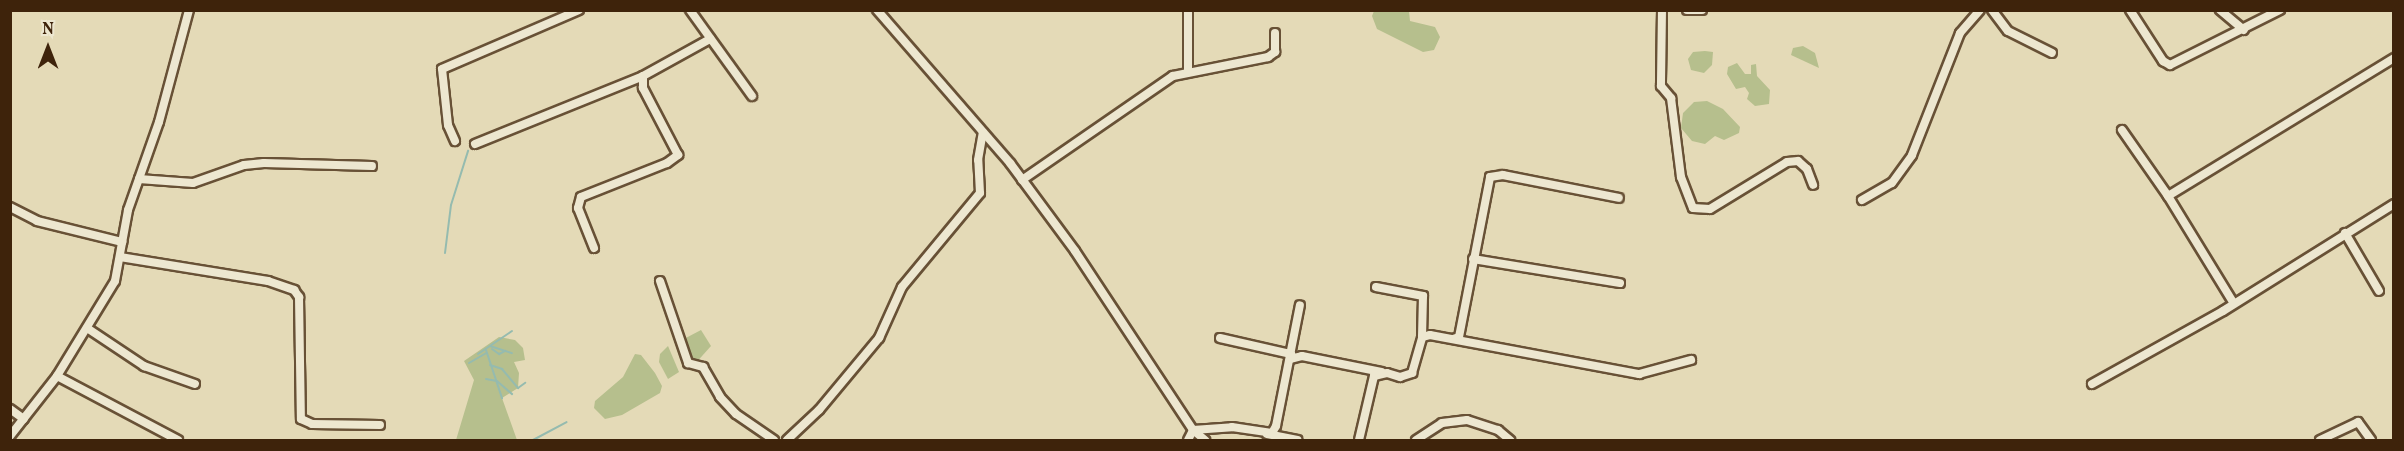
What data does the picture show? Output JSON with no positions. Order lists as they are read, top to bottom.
{
  "north": "top"
}
